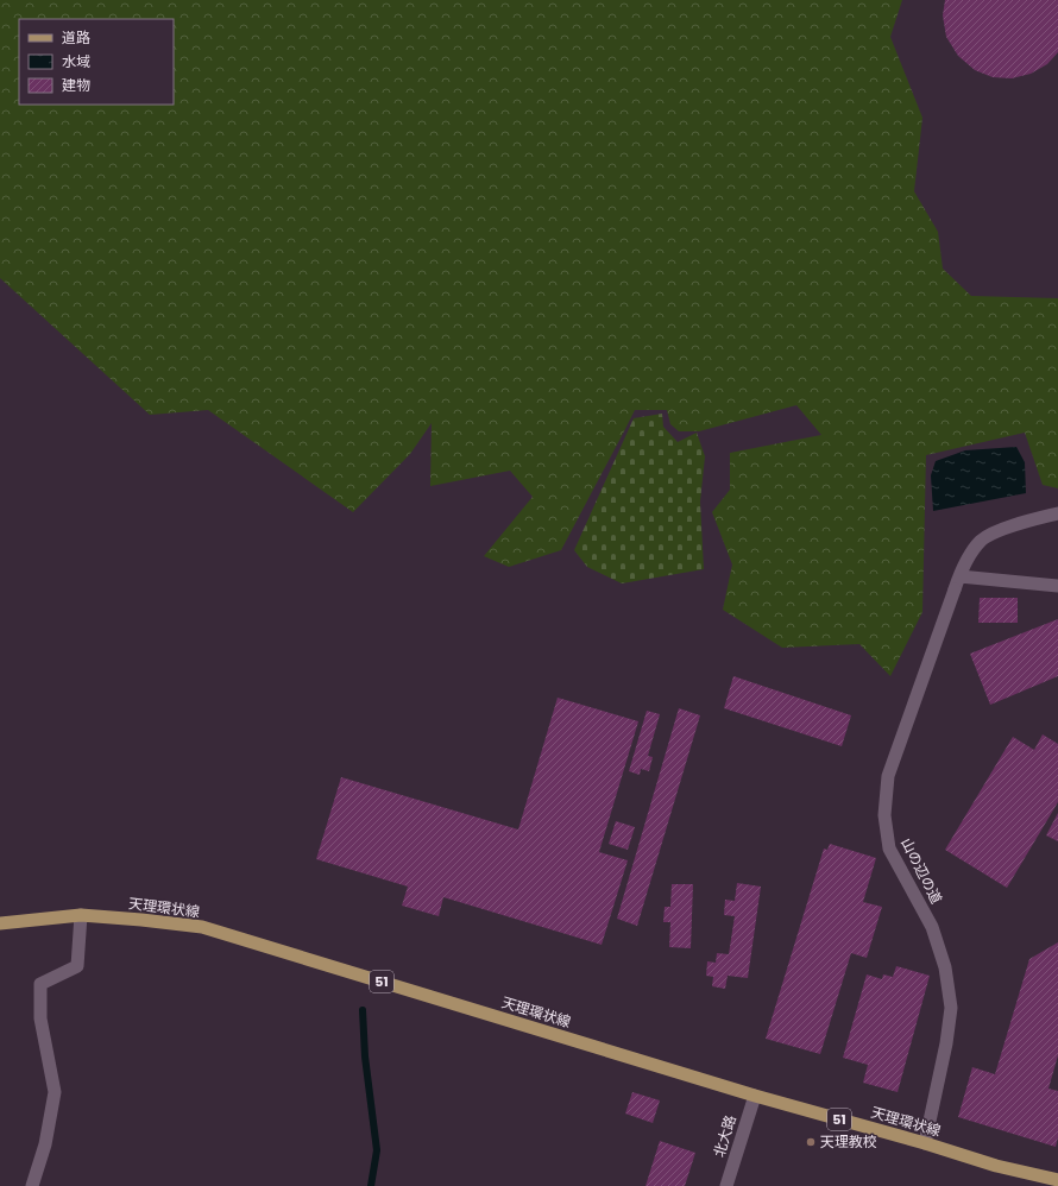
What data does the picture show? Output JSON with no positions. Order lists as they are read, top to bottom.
{
  "streets": {
    "main road": ["天理環状線", "51"],
    "street": ["山の辺の道", "北大路"]
  },
  "crossings": [
    ["山の辺の道", "天理環状線"],
    ["天理環状線", "北大路"]
  ],
  "places": ["天理教校"],
  "legend": ["道路", "水域", "建物"]
}
